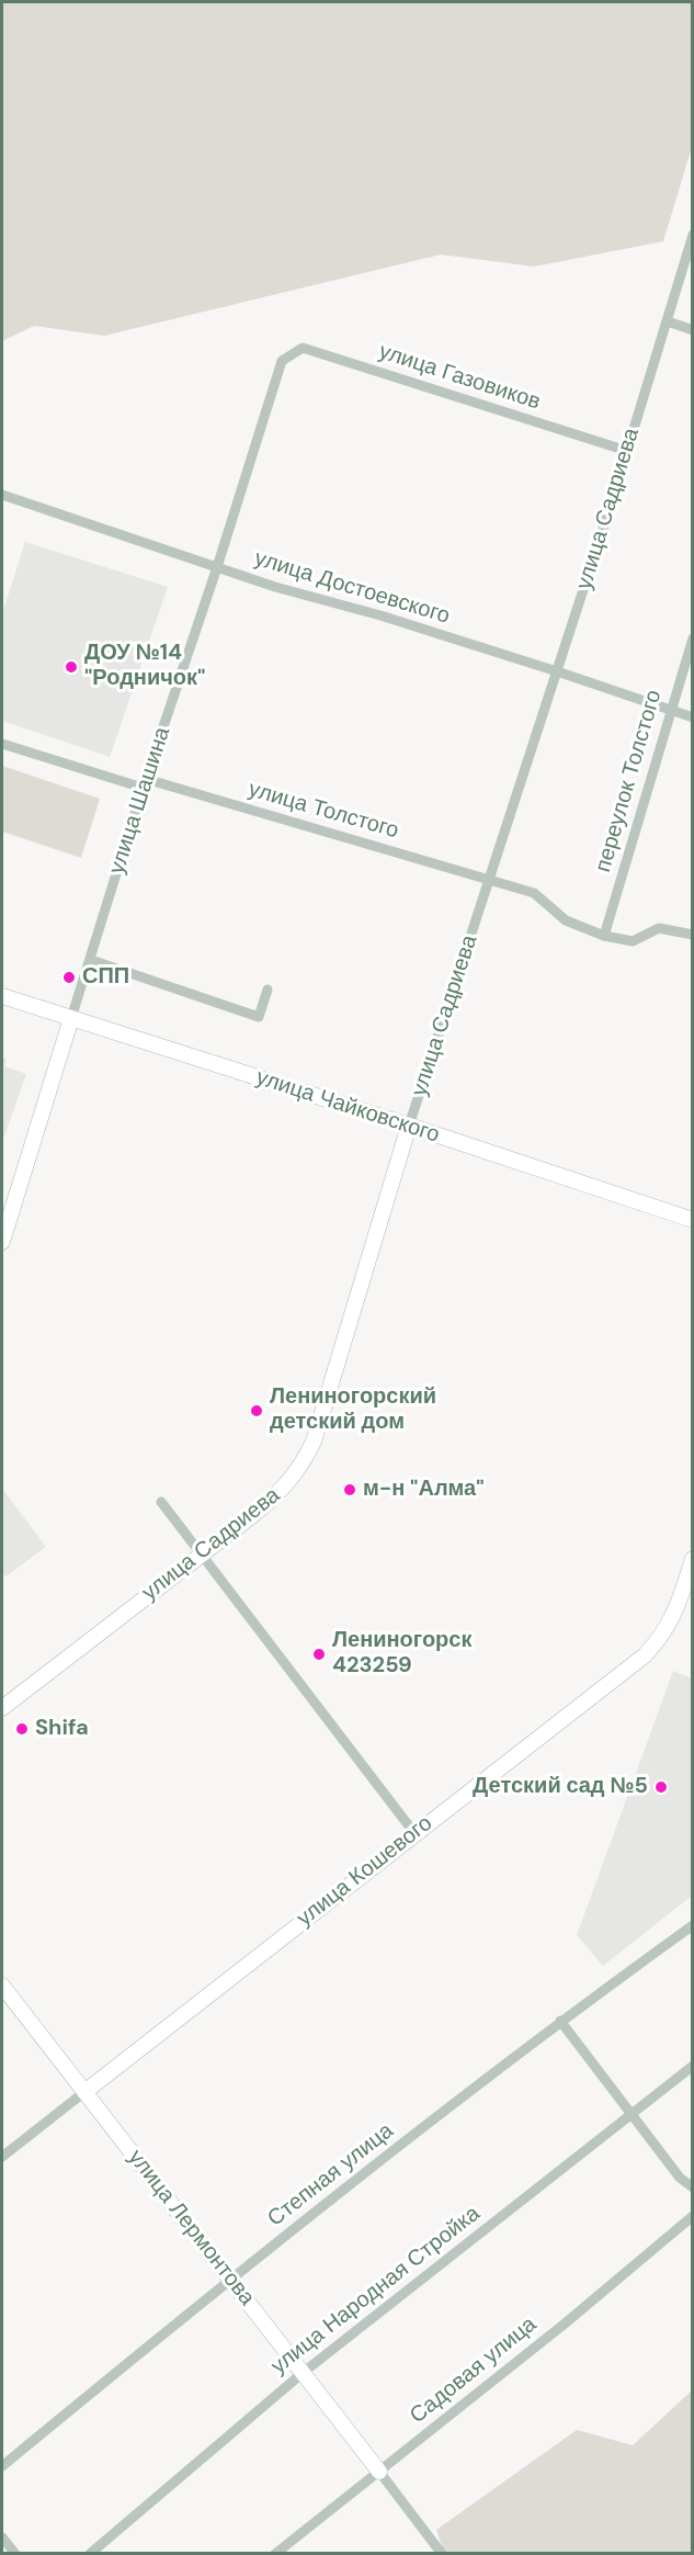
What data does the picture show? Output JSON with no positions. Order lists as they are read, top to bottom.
{
  "streets": {
    "street": [
      "улица Газовиков",
      "улица Садриева",
      "улица Достоевского",
      "переулок Толстого",
      "улица Шашина",
      "улица Толстого",
      "улица Чайковского",
      "улица Кошевого",
      "Степная улица",
      "улица Лермонтова",
      "улица Народная Стройка",
      "Садовая улица"
    ]
  },
  "crossings": [
    ["улица Газовиков", "улица Садриева"],
    ["улица Газовиков", "улица Шашина"],
    ["улица Садриева", "улица Достоевского"],
    ["улица Садриева", "улица Толстого"],
    ["улица Садриева", "улица Чайковского"],
    ["улица Достоевского", "переулок Толстого"],
    ["улица Достоевского", "улица Шашина"],
    ["переулок Толстого", "улица Толстого"],
    ["улица Шашина", "улица Толстого"],
    ["улица Шашина", "улица Чайковского"],
    ["улица Кошевого", "улица Лермонтова"],
    ["Степная улица", "улица Лермонтова"],
    ["улица Лермонтова", "улица Народная Стройка"],
    ["улица Лермонтова", "Садовая улица"]
  ],
  "places": [
    "ДОУ №14 \"Родничок\"",
    "СПП",
    "Лениногорский детский дом",
    "м-н \"Алма\"",
    "Лениногорск 423259",
    "Shifa",
    "Детский сад №5"
  ]
}
